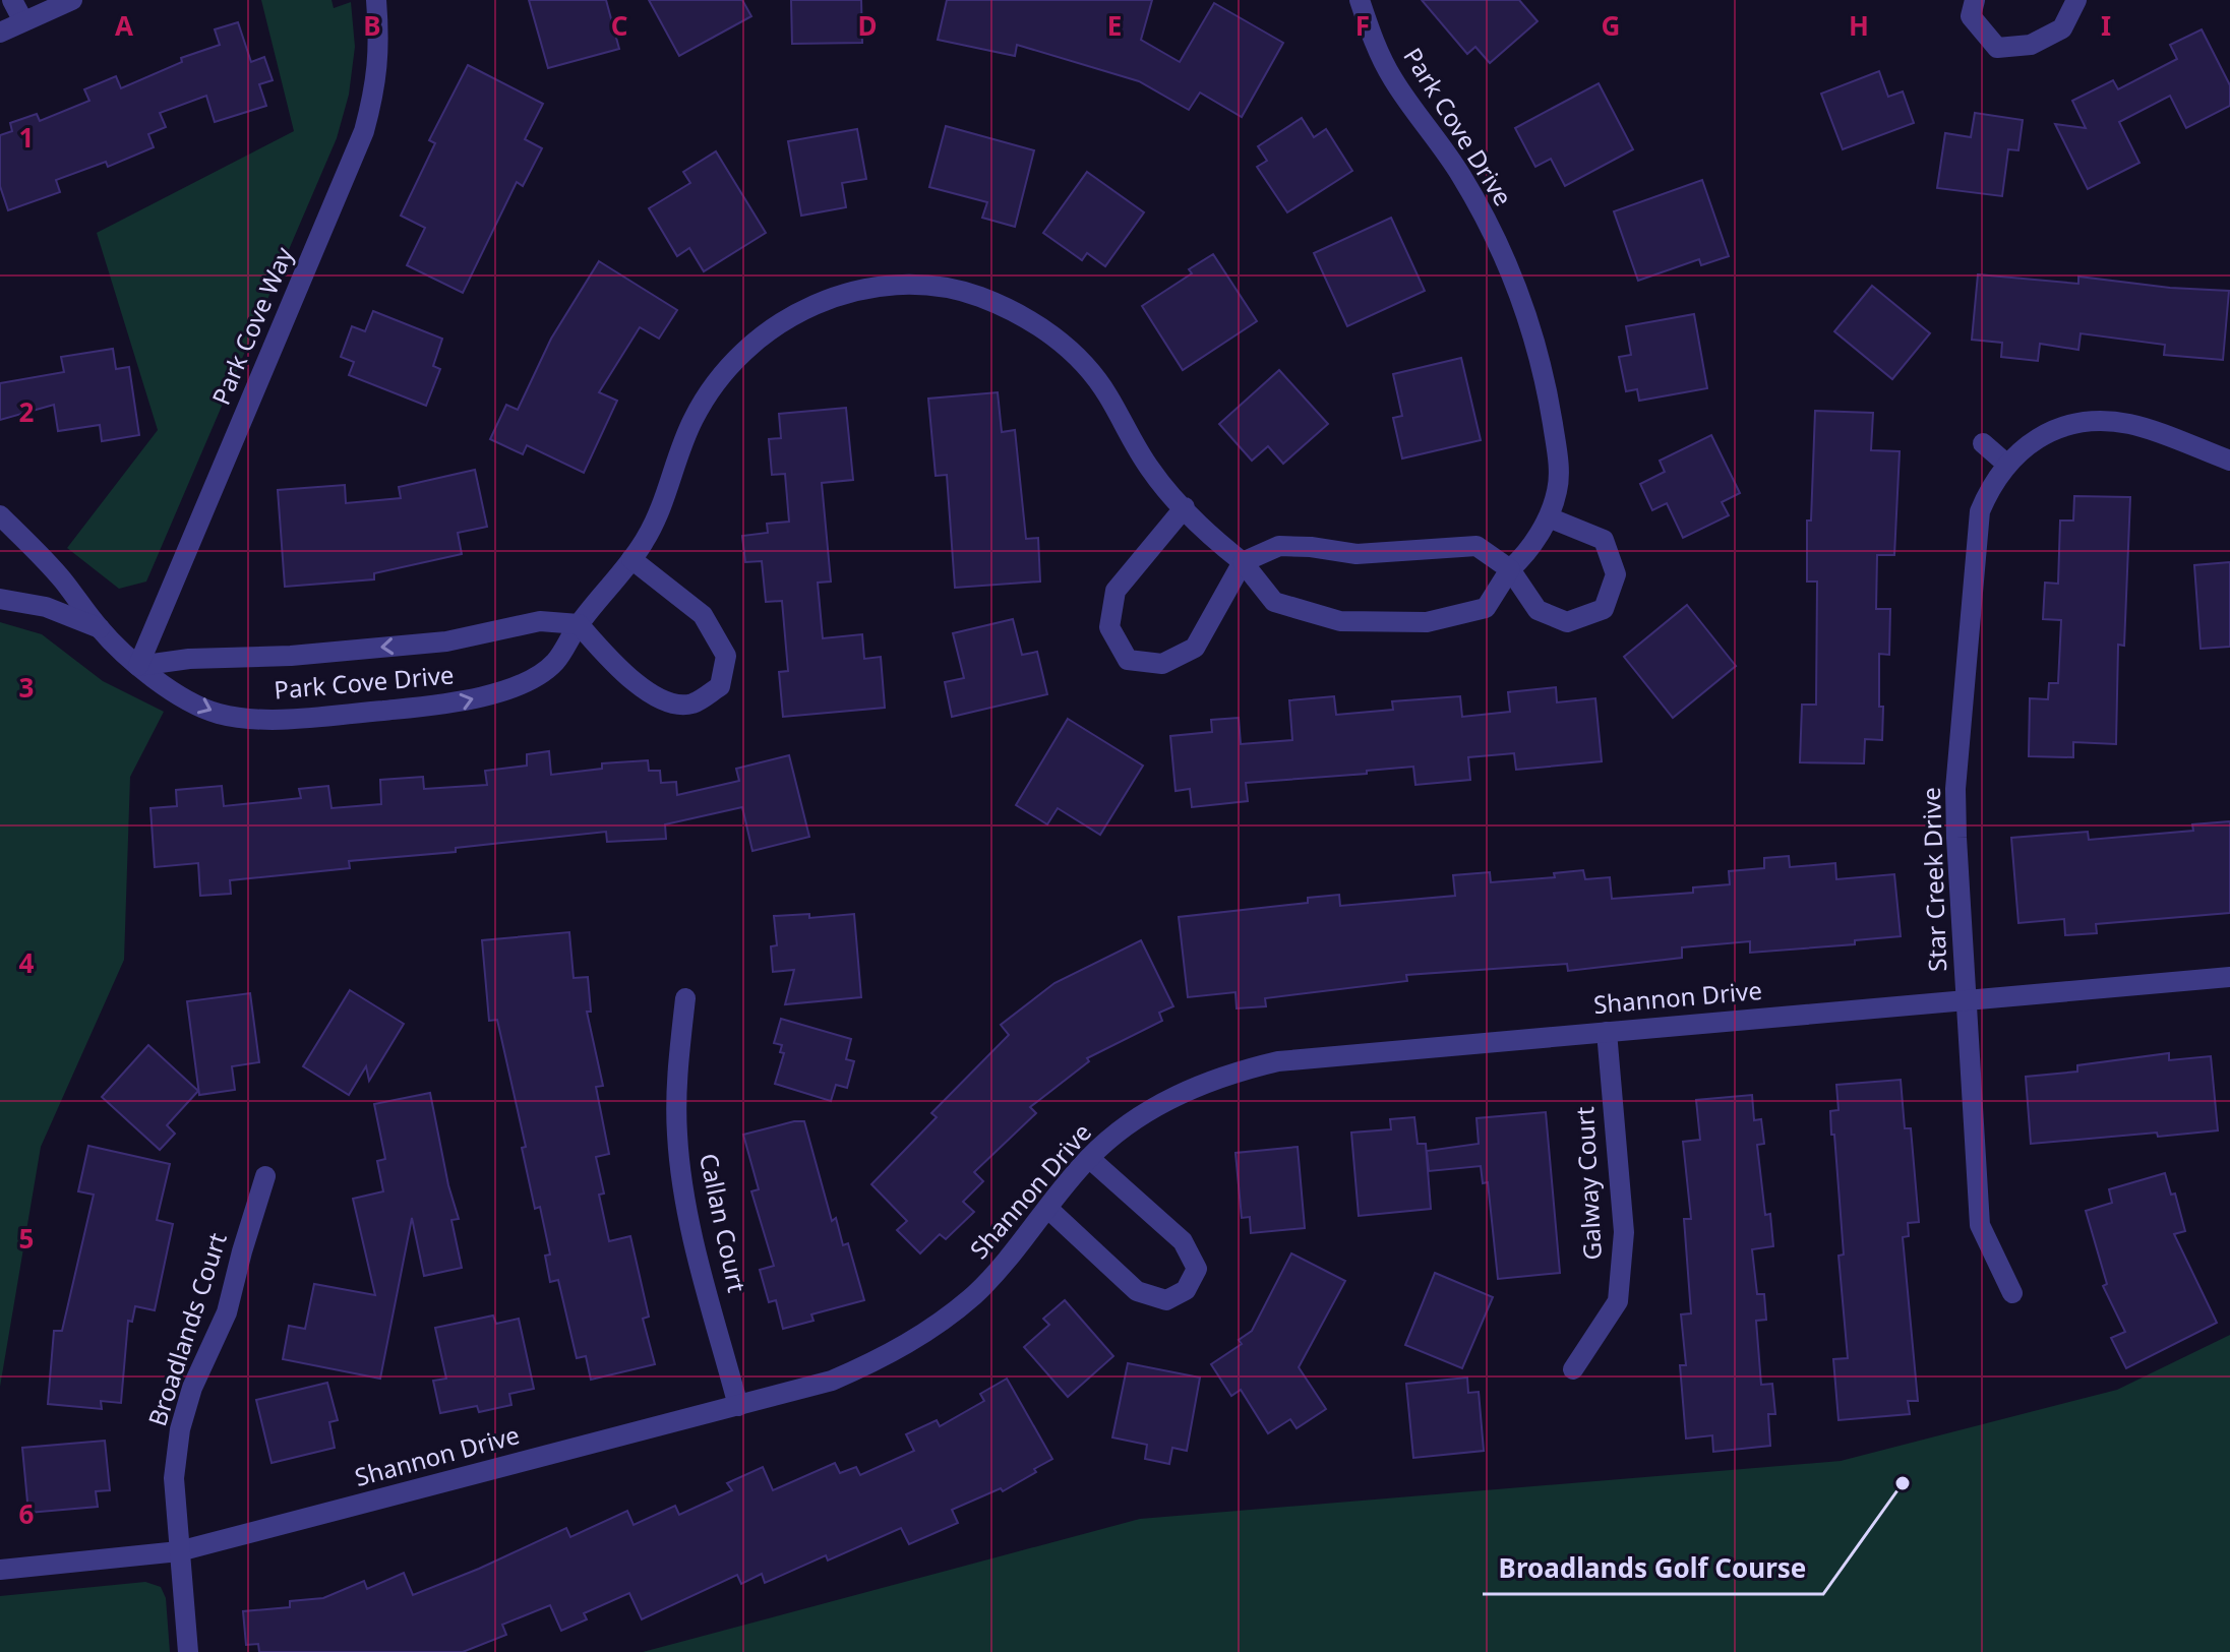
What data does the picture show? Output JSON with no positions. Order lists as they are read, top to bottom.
{
  "streets": {
    "street": [
      "Park Cove Drive",
      "Park Cove Way",
      "Star Creek Drive",
      "Shannon Drive",
      "Galway Court",
      "Callan Court",
      "Broadlands Court"
    ]
  },
  "crossings": [
    ["Park Cove Drive", "Park Cove Way"],
    ["Star Creek Drive", "Shannon Drive"],
    ["Shannon Drive", "Galway Court"],
    ["Shannon Drive", "Callan Court"],
    ["Shannon Drive", "Broadlands Court"]
  ],
  "places": ["Broadlands Golf Course"],
  "grid": {
    "columns": [
      "A",
      "B",
      "C",
      "D",
      "E",
      "F",
      "G",
      "H",
      "I"
    ],
    "rows": [
      "1",
      "2",
      "3",
      "4",
      "5",
      "6"
    ]
  }
}
